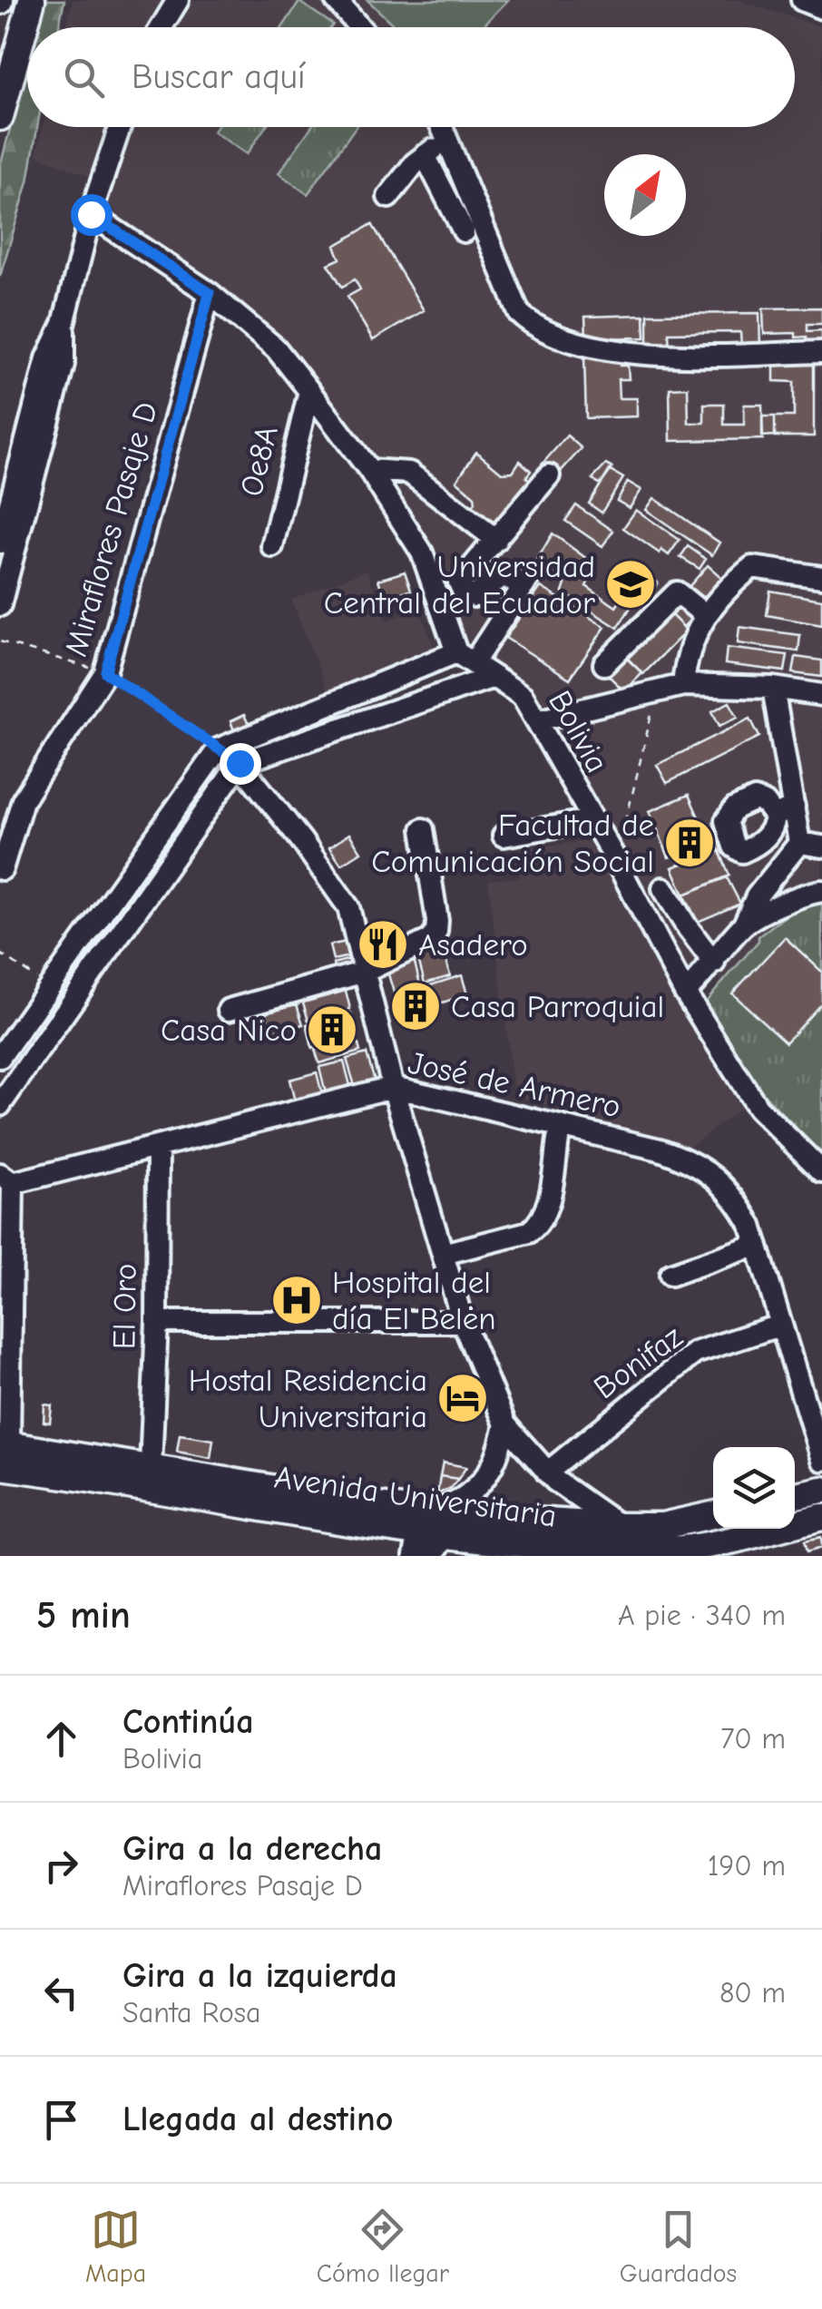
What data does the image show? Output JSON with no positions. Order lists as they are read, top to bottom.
{
  "streets": {
    "main road": ["Avenida Universitaria"],
    "street": [
      "Oe8A",
      "Miraflores Pasaje D",
      "Bolivia",
      "José de Armero",
      "El Oro",
      "Bonifaz"
    ]
  },
  "crossings": [
    ["José de Armero", "El Oro"],
    ["José de Armero", "Bonifaz"],
    ["El Oro", "Avenida Universitaria"]
  ],
  "places": {
    "school or university": ["Universidad Central del Ecuador"],
    "building": ["Facultad de Comunicación Social", "Casa Parroquial", "Casa Nico"],
    "restaurant": ["Asadero"],
    "hospital": ["Hospital del día El Belėn"],
    "hotel": ["Hostal Residencia Universitaria"]
  },
  "north": "top right",
  "page": {
    "search": "Buscar aquí",
    "heading": ["5 min", "A pie · 340 m"],
    "list": [
      ["Continúa", "Bolivia", "70 m"],
      ["Gira a la derecha", "Miraflores Pasaje D", "190 m"],
      ["Gira a la izquierda", "Santa Rosa", "80 m"],
      "Llegada al destino"
    ],
    "nav": ["Mapa", "Cómo llegar", "Guardados"]
  }
}
